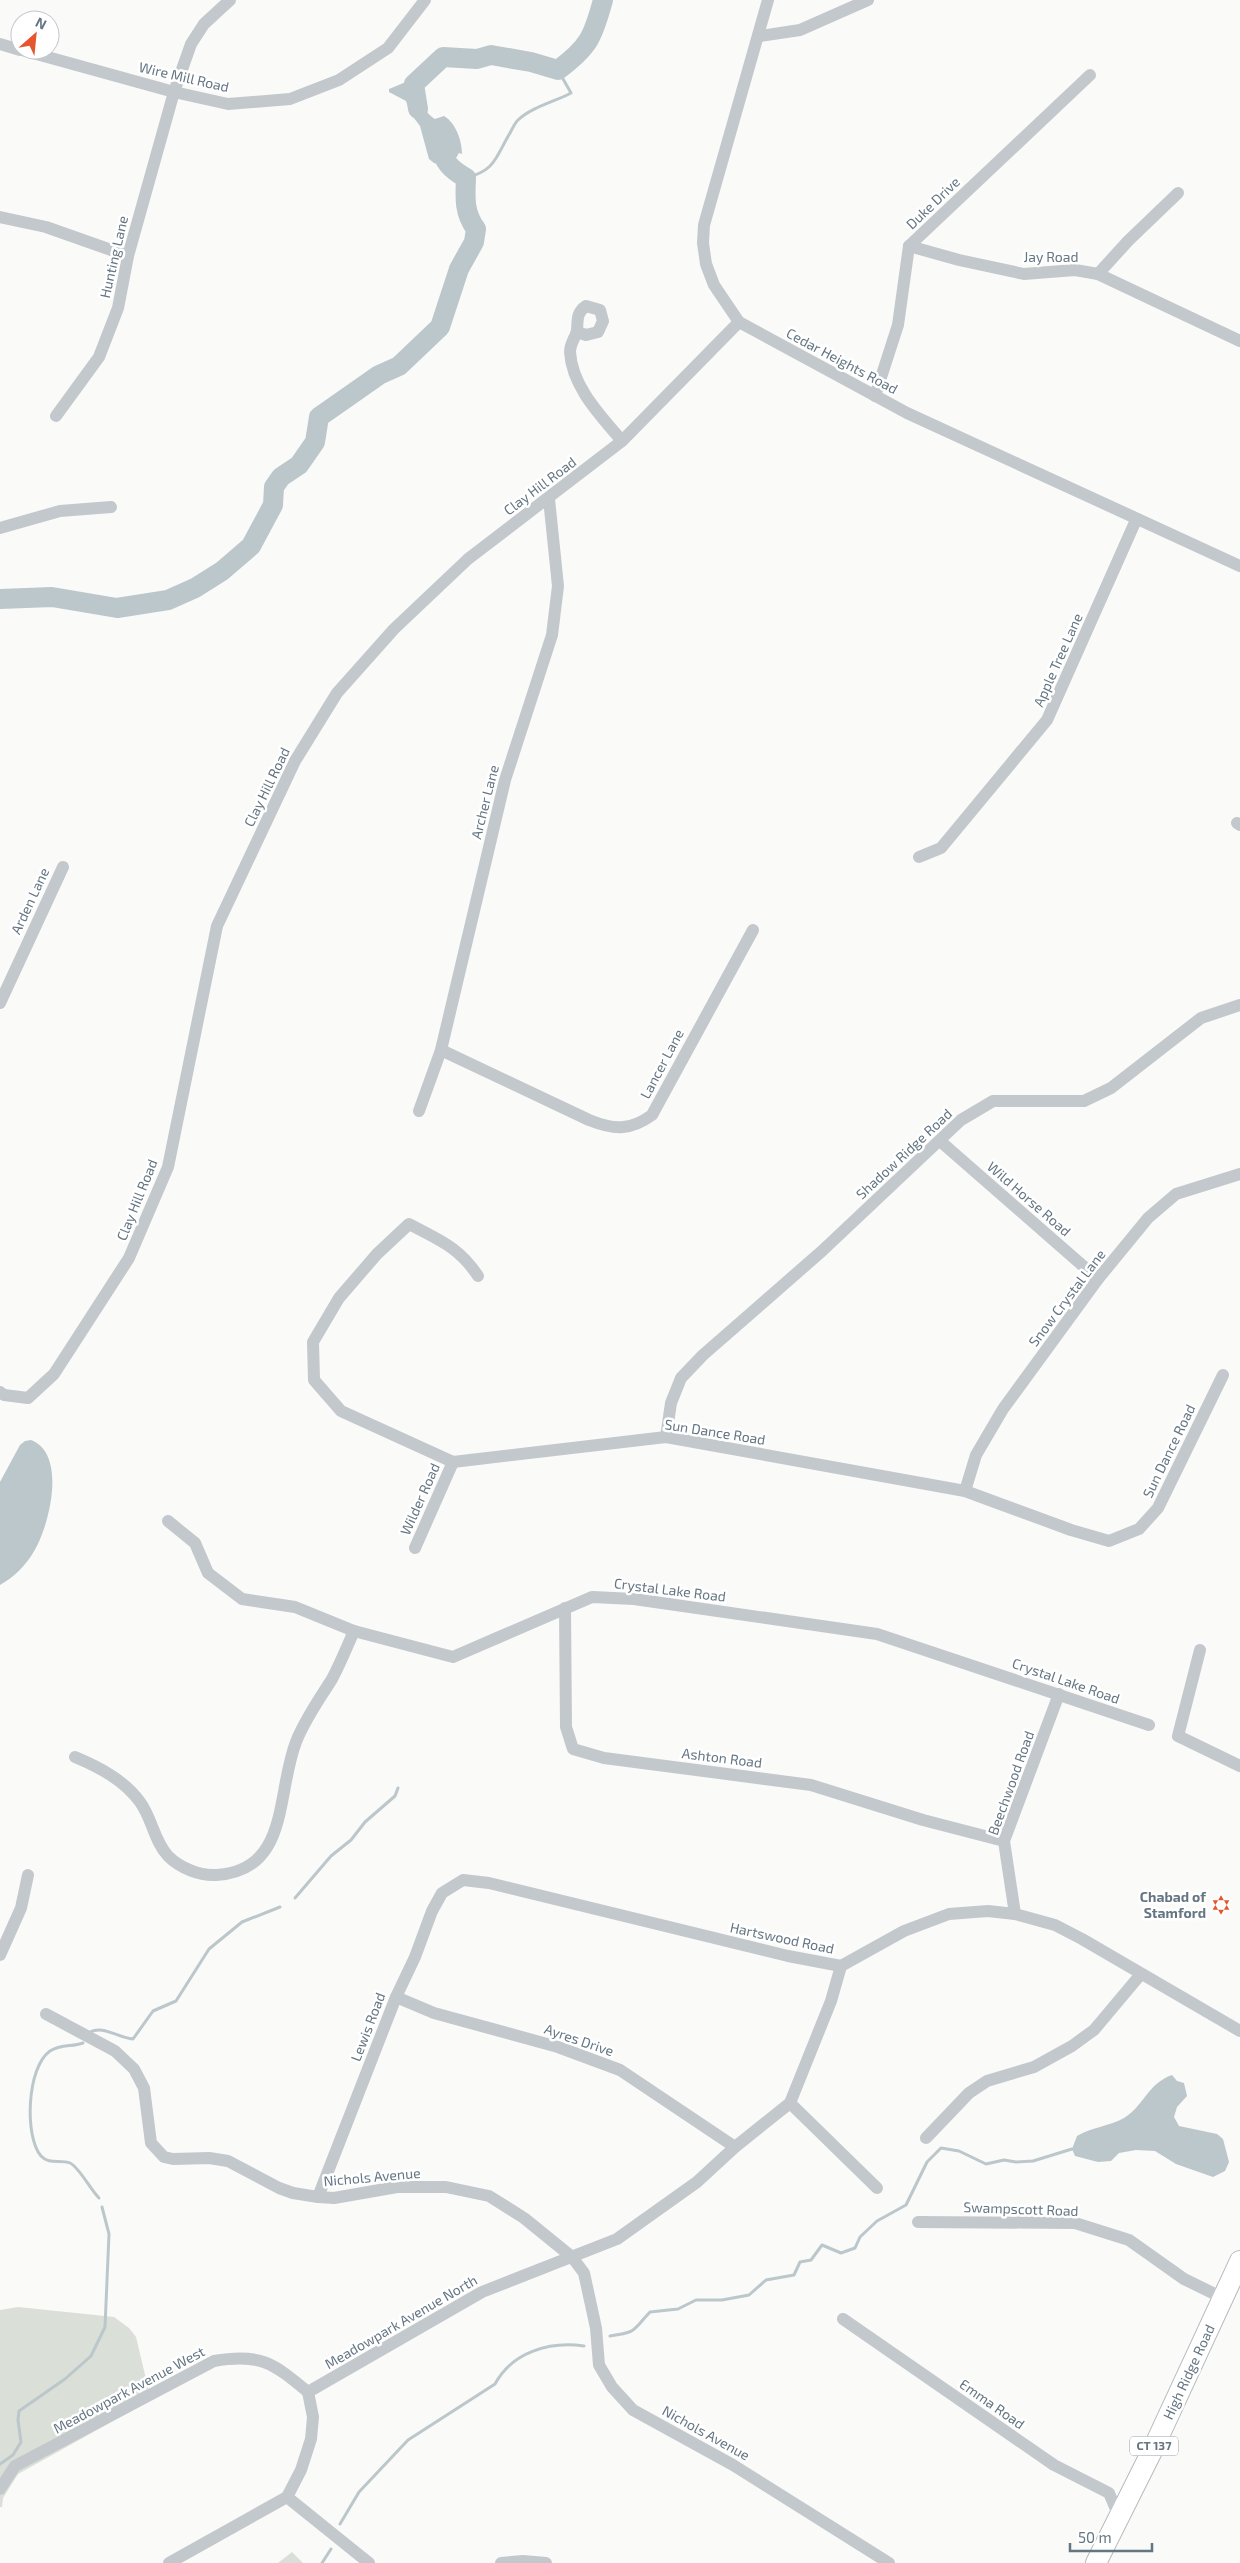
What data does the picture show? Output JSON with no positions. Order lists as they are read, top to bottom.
{
  "streets": {
    "main road": ["High Ridge Road", "CT 137"],
    "street": [
      "Wire Mill Road",
      "Duke Drive",
      "Hunting Lane",
      "Jay Road",
      "Cedar Heights Road",
      "Clay Hill Road",
      "Apple Tree Lane",
      "Archer Lane",
      "Arden Lane",
      "Lancer Lane",
      "Shadow Ridge Road",
      "Wild Horse Road",
      "Snow Crystal Lane",
      "Sun Dance Road",
      "Wilder Road",
      "Crystal Lake Road",
      "Ashton Road",
      "Beechwood Road",
      "Hartswood Road",
      "Lewis Road",
      "Ayres Drive",
      "Nichols Avenue",
      "Swampscott Road",
      "Meadowpark Avenue North",
      "Meadowpark Avenue West",
      "Emma Road"
    ]
  },
  "crossings": [
    ["Wire Mill Road", "Hunting Lane"],
    ["Duke Drive", "Jay Road"],
    ["Duke Drive", "Cedar Heights Road"],
    ["Cedar Heights Road", "Clay Hill Road"],
    ["Cedar Heights Road", "Apple Tree Lane"],
    ["Clay Hill Road", "Archer Lane"],
    ["Archer Lane", "Lancer Lane"],
    ["Shadow Ridge Road", "Wild Horse Road"],
    ["Shadow Ridge Road", "Sun Dance Road"],
    ["Wild Horse Road", "Snow Crystal Lane"],
    ["Snow Crystal Lane", "Sun Dance Road"],
    ["Sun Dance Road", "Wilder Road"],
    ["Crystal Lake Road", "Ashton Road"],
    ["Crystal Lake Road", "Beechwood Road"],
    ["Ashton Road", "Beechwood Road"],
    ["Beechwood Road", "Hartswood Road"],
    ["Hartswood Road", "Lewis Road"],
    ["Hartswood Road", "Meadowpark Avenue North"],
    ["Lewis Road", "Ayres Drive"],
    ["Lewis Road", "Nichols Avenue"],
    ["Ayres Drive", "Meadowpark Avenue North"],
    ["Nichols Avenue", "Meadowpark Avenue North"],
    ["Swampscott Road", "High Ridge Road"],
    ["Meadowpark Avenue North", "Meadowpark Avenue West"],
    ["High Ridge Road", "Emma Road"]
  ],
  "places": {
    "synagogue": ["Chabad of Stamford"]
  },
  "scale_bar": "50 m",
  "north": "top right"
}
